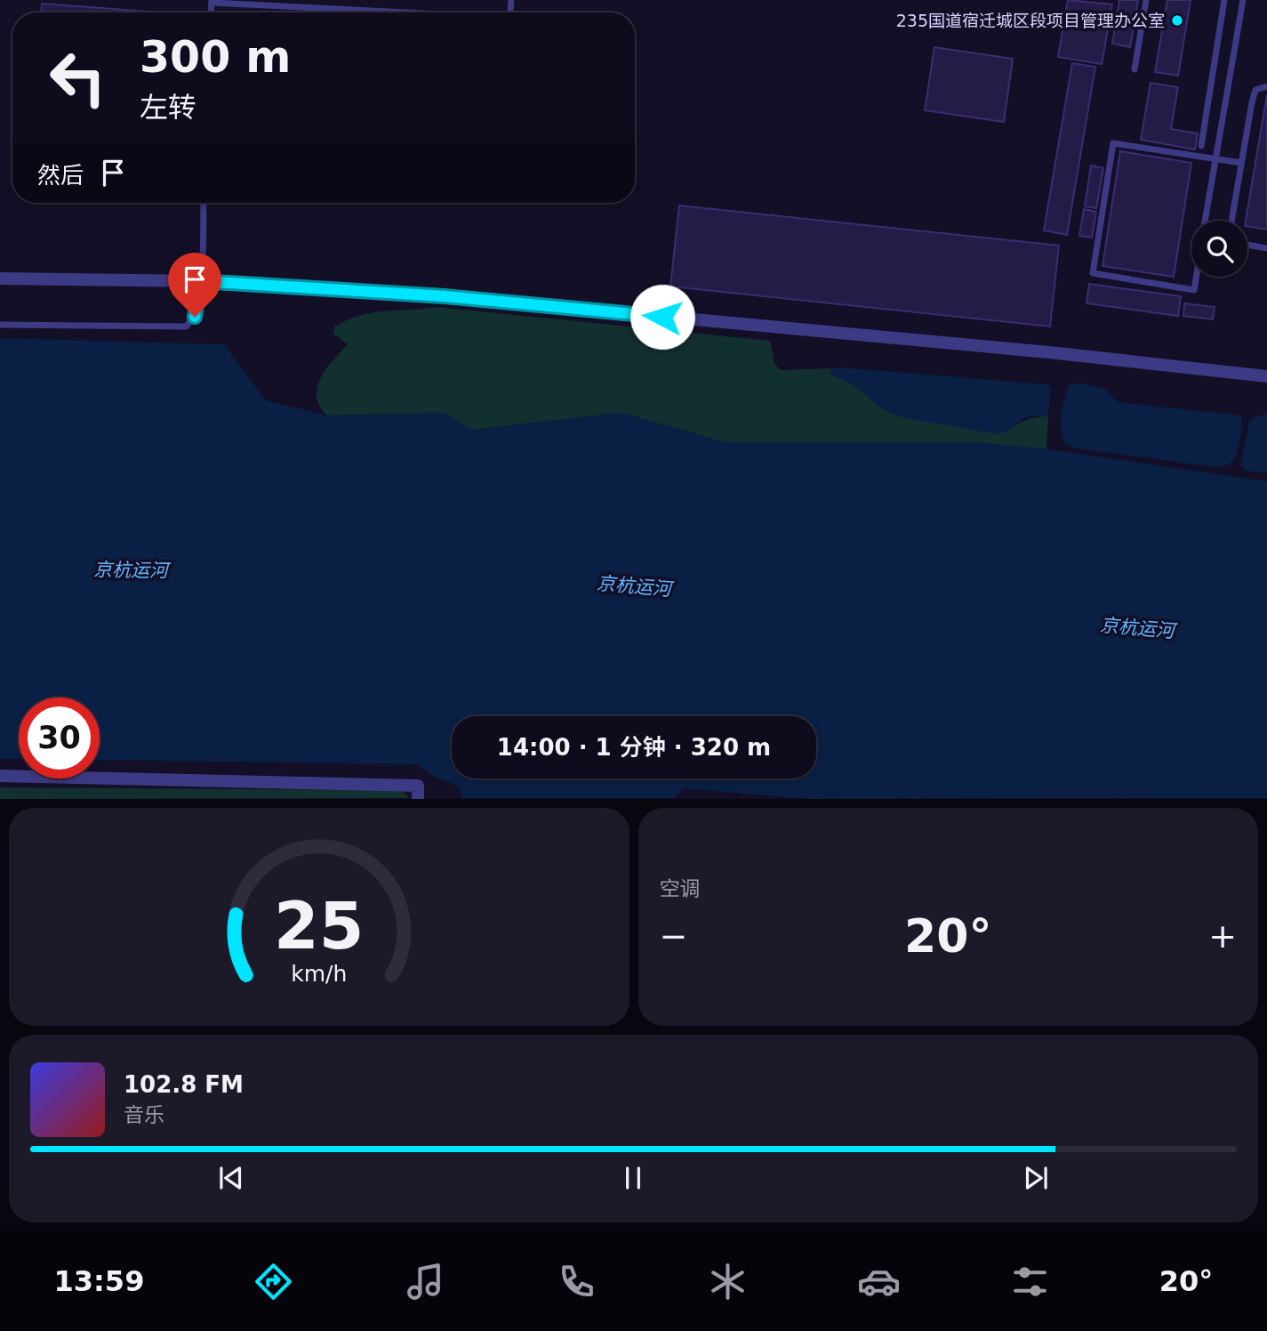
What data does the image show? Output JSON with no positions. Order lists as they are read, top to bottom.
{
  "water": ["京杭运河"],
  "places": ["235国道宿迁城区段项目管理办公室"],
  "page": {
    "turn": ["300 m", "左转"],
    "then": "然后",
    "limit": "30",
    "trip": "14:00 · 1 分钟 · 320 m",
    "tile": "空调",
    "heat": ["−", "20°", "+"],
    "song": ["102.8 FM", "音乐"],
    "tabs": ["13:59", "20°"],
    "gauge": ["25", "km/h"]
  }
}
